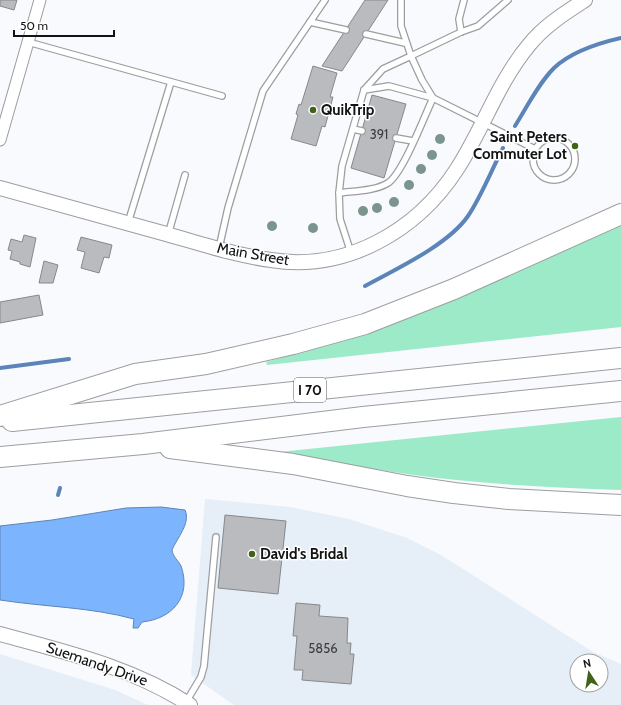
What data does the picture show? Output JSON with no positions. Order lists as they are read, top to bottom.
{
  "streets": {
    "highway": ["I 70"],
    "street": ["Main Street", "Suemandy Drive"]
  },
  "places": ["QuikTrip", "Saint Peters Commuter Lot", "David's Bridal"],
  "house_numbers": ["391", "5856"],
  "scale_bar": "50 m",
  "north": "top"
}
